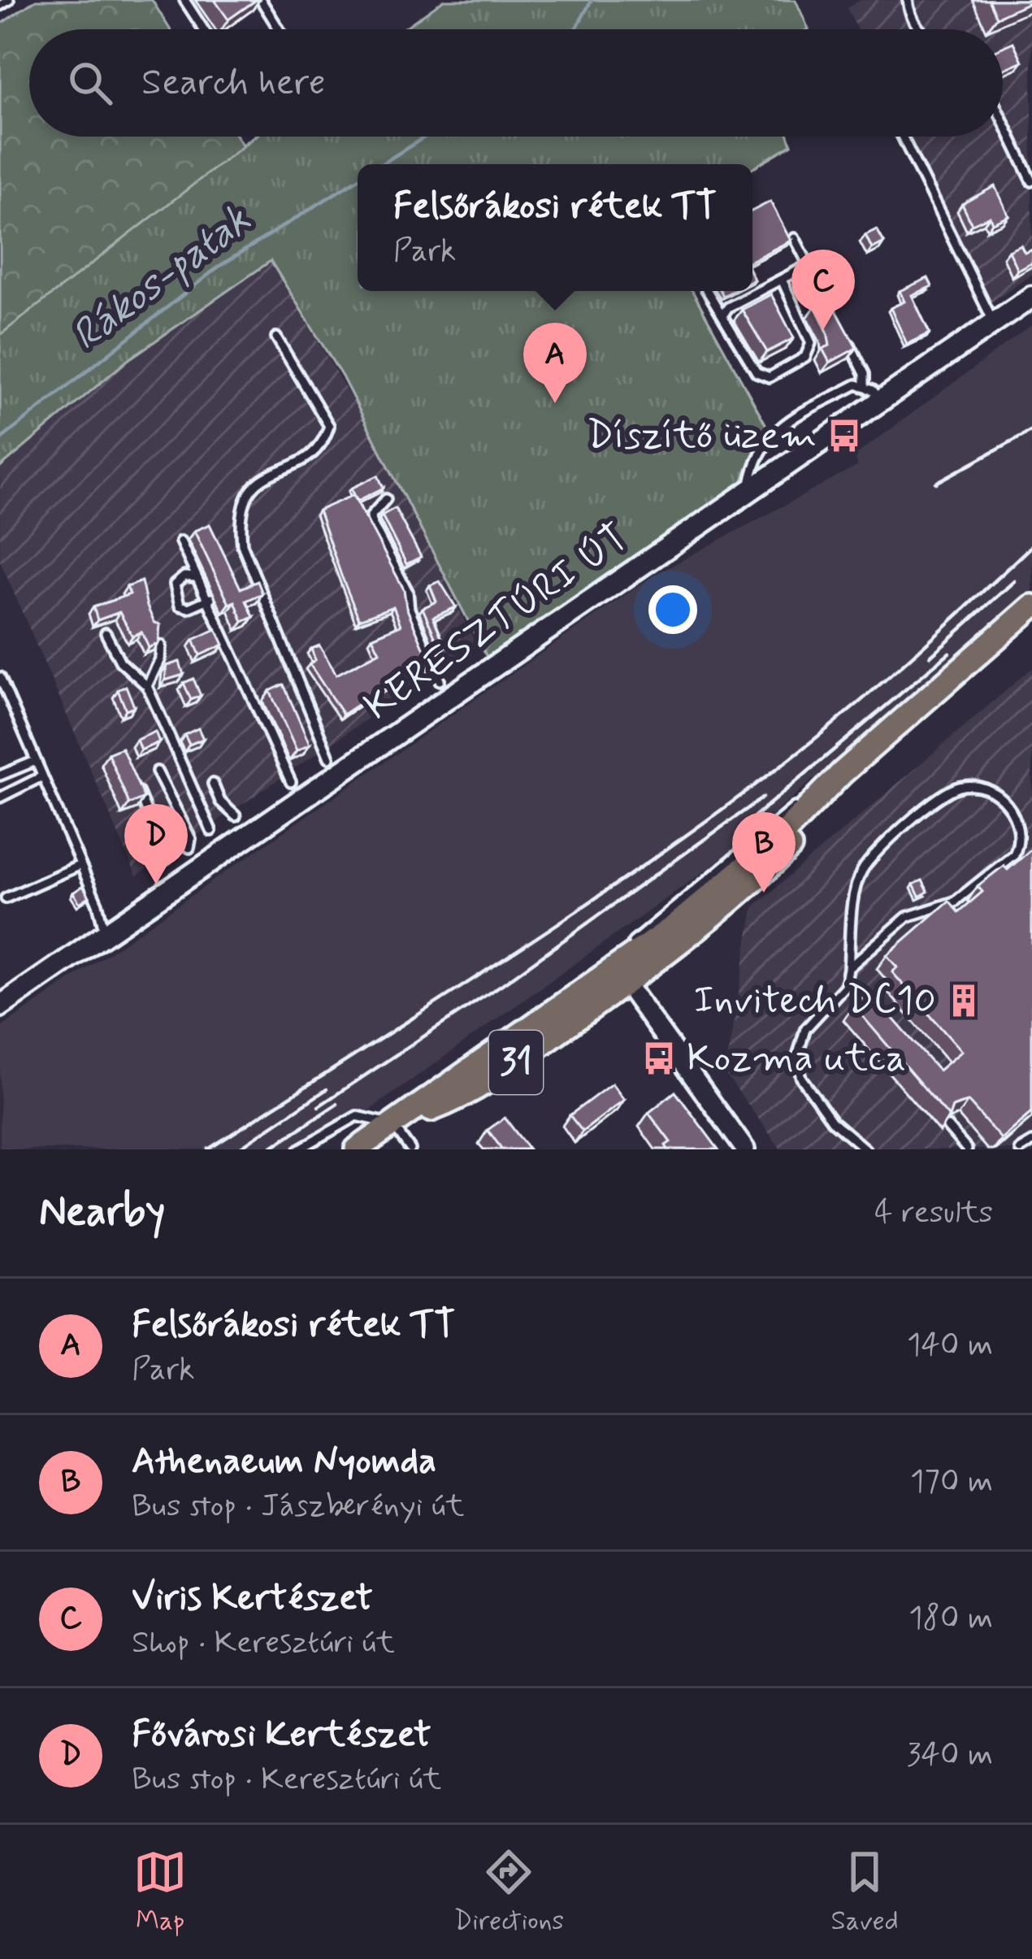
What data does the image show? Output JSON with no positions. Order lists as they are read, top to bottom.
{
  "streets": {
    "main road": ["KERESZTÚRI ÚT", "31"]
  },
  "water": ["Rákos-patak"],
  "places": {
    "bus stop": ["Díszítő üzem", "Kozma utca"],
    "building": ["Invitech DC10"]
  },
  "page": {
    "search": "Search here",
    "popup": ["Felsőrákosi rétek TT", "Park"],
    "pins": [
      "C",
      "A",
      "D",
      "B"
    ],
    "heading": ["Nearby", "4 results"],
    "list": [
      {
        "mark": "A",
        "name": "Felsőrákosi rétek TT",
        "note": "Park",
        "value": "140 m"
      },
      {
        "mark": "B",
        "name": "Athenaeum Nyomda",
        "note": "Bus stop · Jászberényi út",
        "value": "170 m"
      },
      {
        "mark": "C",
        "name": "Viris Kertészet",
        "note": "Shop · Keresztúri út",
        "value": "180 m"
      },
      {
        "mark": "D",
        "name": "Fővárosi Kertészet",
        "note": "Bus stop · Keresztúri út",
        "value": "340 m"
      }
    ],
    "nav": ["Map", "Directions", "Saved"]
  }
}
